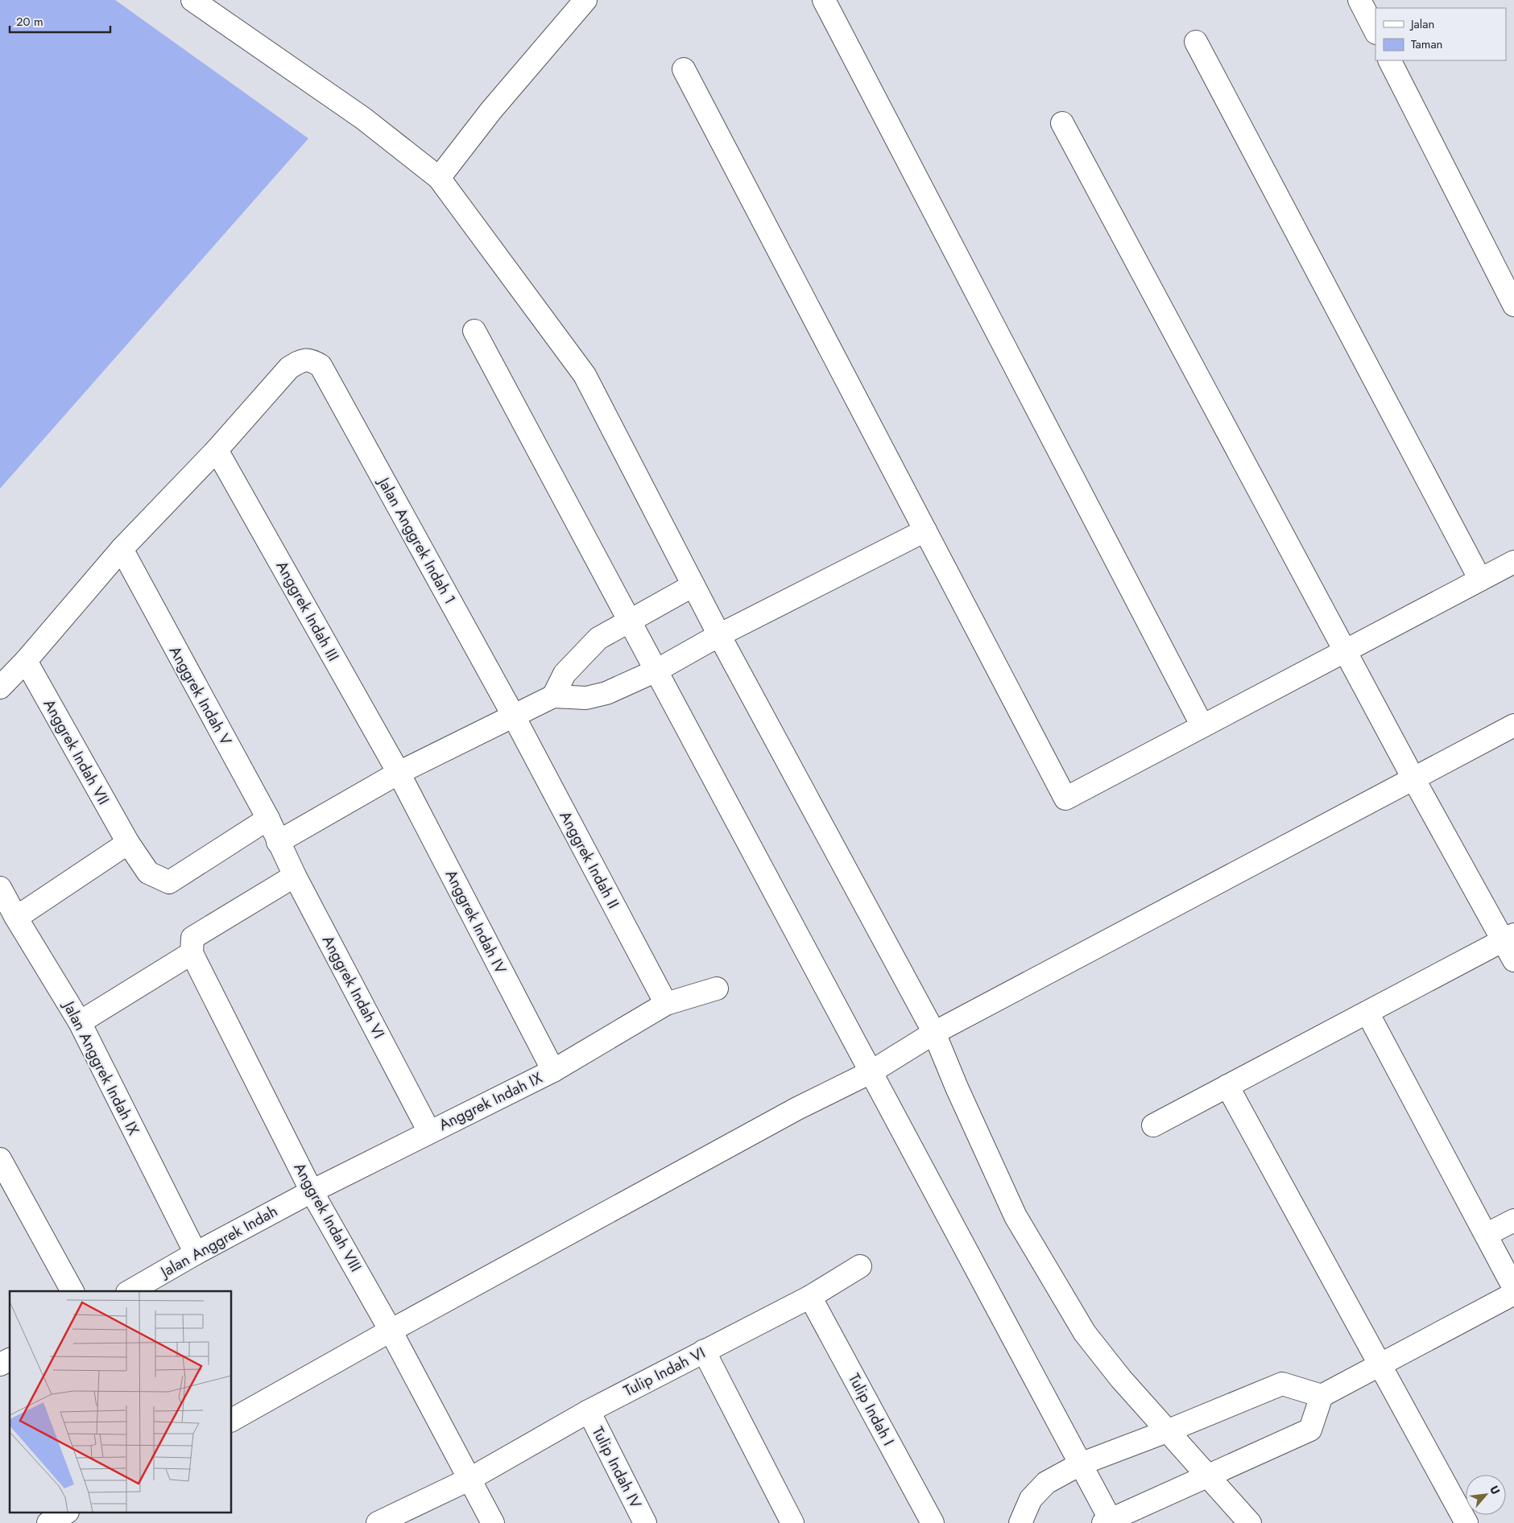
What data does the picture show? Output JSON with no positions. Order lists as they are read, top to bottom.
{
  "streets": {
    "street": [
      "Jalan Anggrek Indah 1",
      "Anggrek Indah III",
      "Anggrek Indah V",
      "Anggrek Indah VII",
      "Anggrek Indah II",
      "Anggrek Indah IV",
      "Anggrek Indah VI",
      "Jalan Anggrek Indah IX",
      "Anggrek Indah IX",
      "Anggrek Indah VIII",
      "Jalan Anggrek Indah",
      "Tulip Indah VI",
      "Tulip Indah I",
      "Tulip Indah IV"
    ]
  },
  "crossings": [
    ["Jalan Anggrek Indah 1", "Anggrek Indah III"],
    ["Jalan Anggrek Indah 1", "Anggrek Indah II"],
    ["Anggrek Indah III", "Anggrek Indah IV"],
    ["Anggrek Indah V", "Anggrek Indah VII"],
    ["Anggrek Indah V", "Anggrek Indah VI"],
    ["Anggrek Indah II", "Anggrek Indah IX"],
    ["Anggrek Indah IV", "Anggrek Indah IX"],
    ["Anggrek Indah VI", "Anggrek Indah IX"],
    ["Jalan Anggrek Indah IX", "Jalan Anggrek Indah"],
    ["Anggrek Indah IX", "Anggrek Indah VIII"],
    ["Anggrek Indah IX", "Jalan Anggrek Indah"],
    ["Anggrek Indah VIII", "Jalan Anggrek Indah"],
    ["Anggrek Indah VIII", "Tulip Indah VI"],
    ["Tulip Indah VI", "Tulip Indah I"],
    ["Tulip Indah VI", "Tulip Indah IV"]
  ],
  "legend": ["Jalan", "Taman"],
  "scale_bar": "20 m",
  "north": "top right"
}
